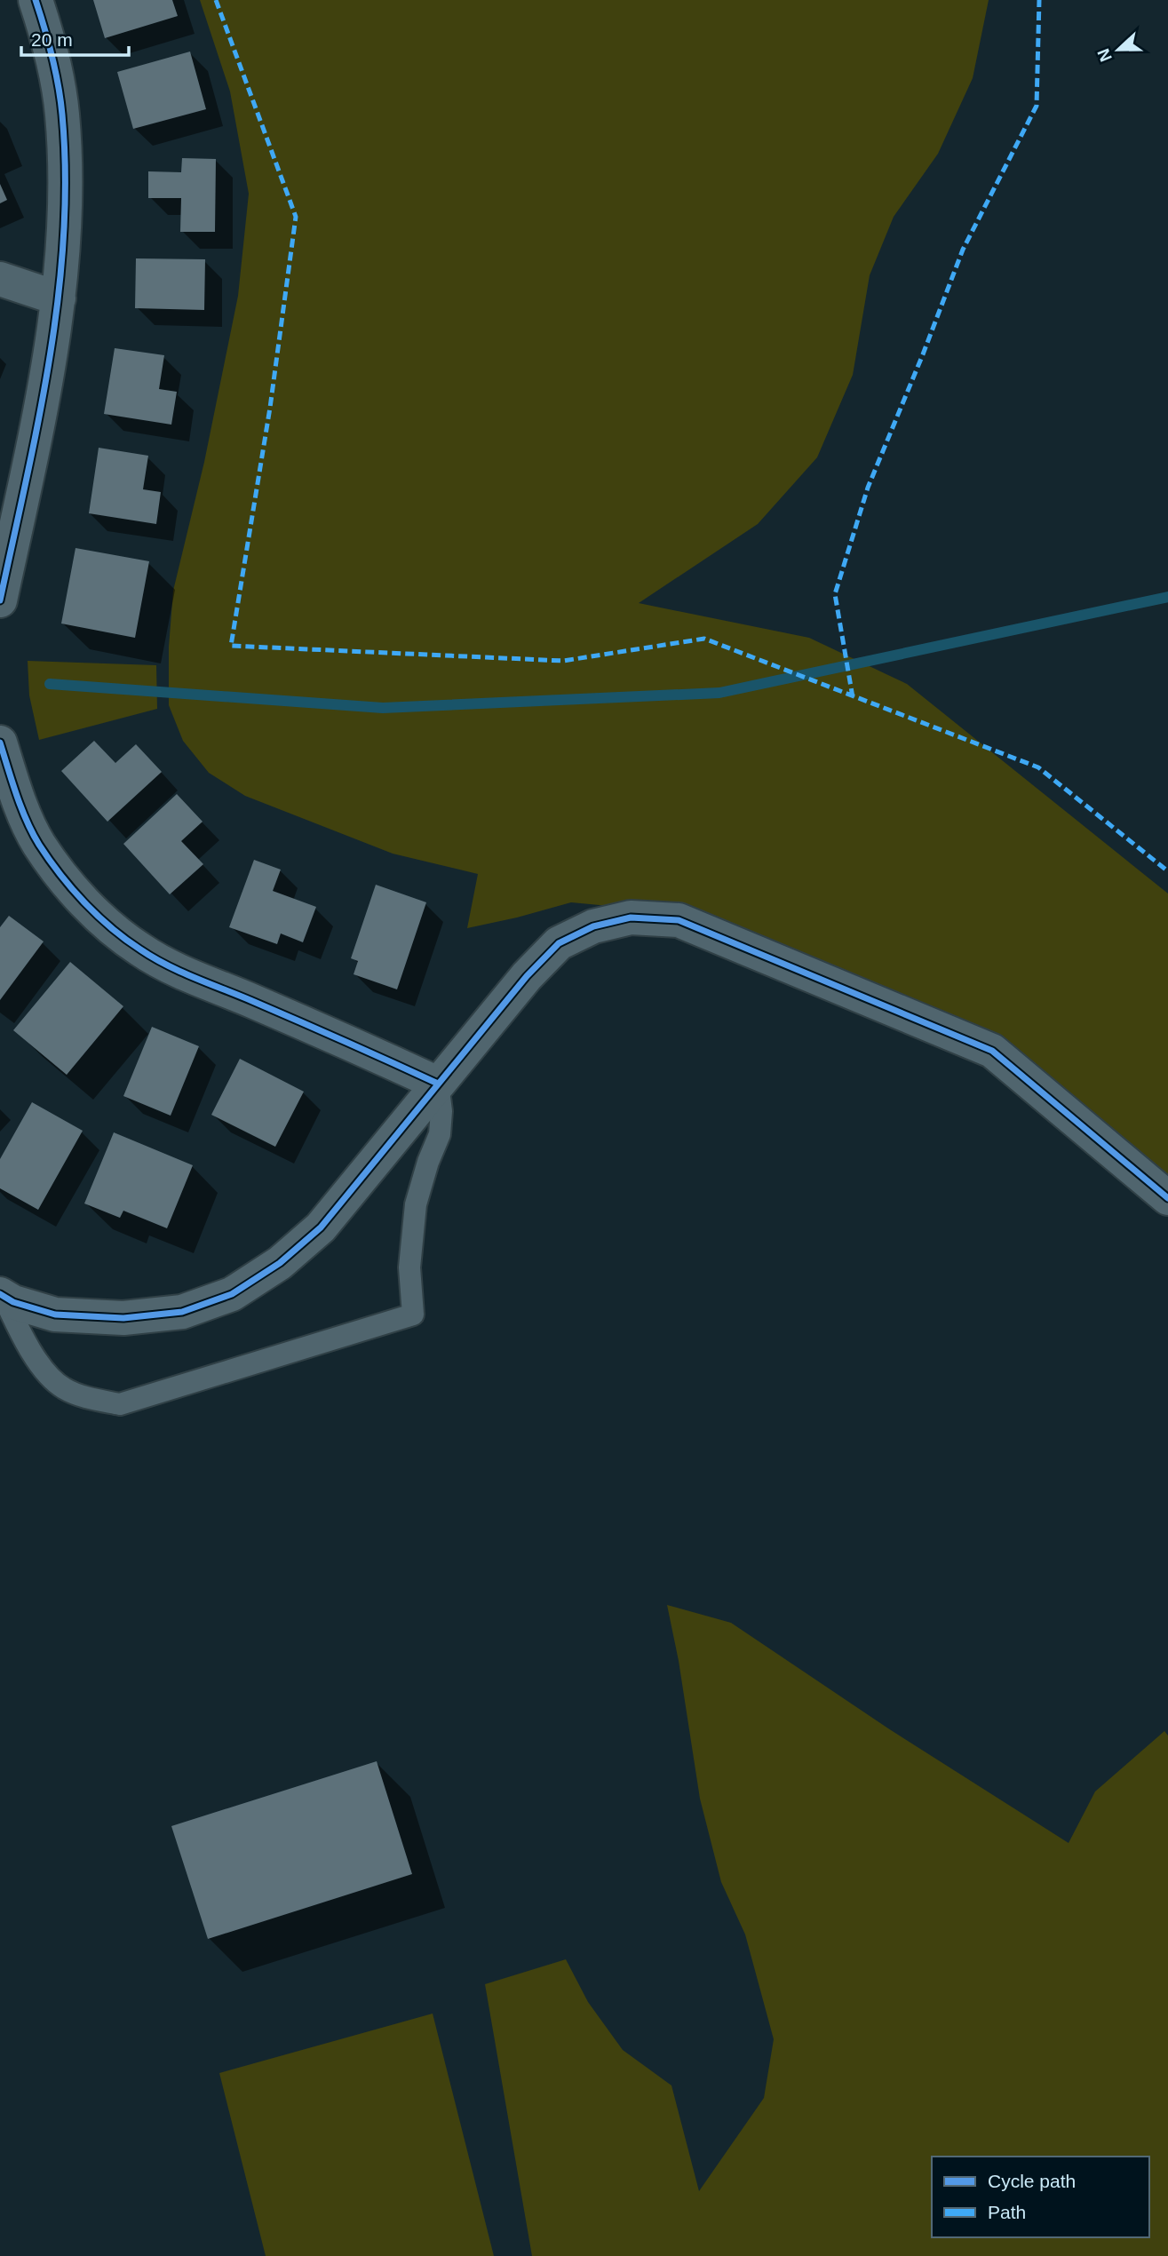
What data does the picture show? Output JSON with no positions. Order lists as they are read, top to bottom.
{
  "legend": ["Cycle path", "Path"],
  "scale_bar": "20 m",
  "north": "left"
}
